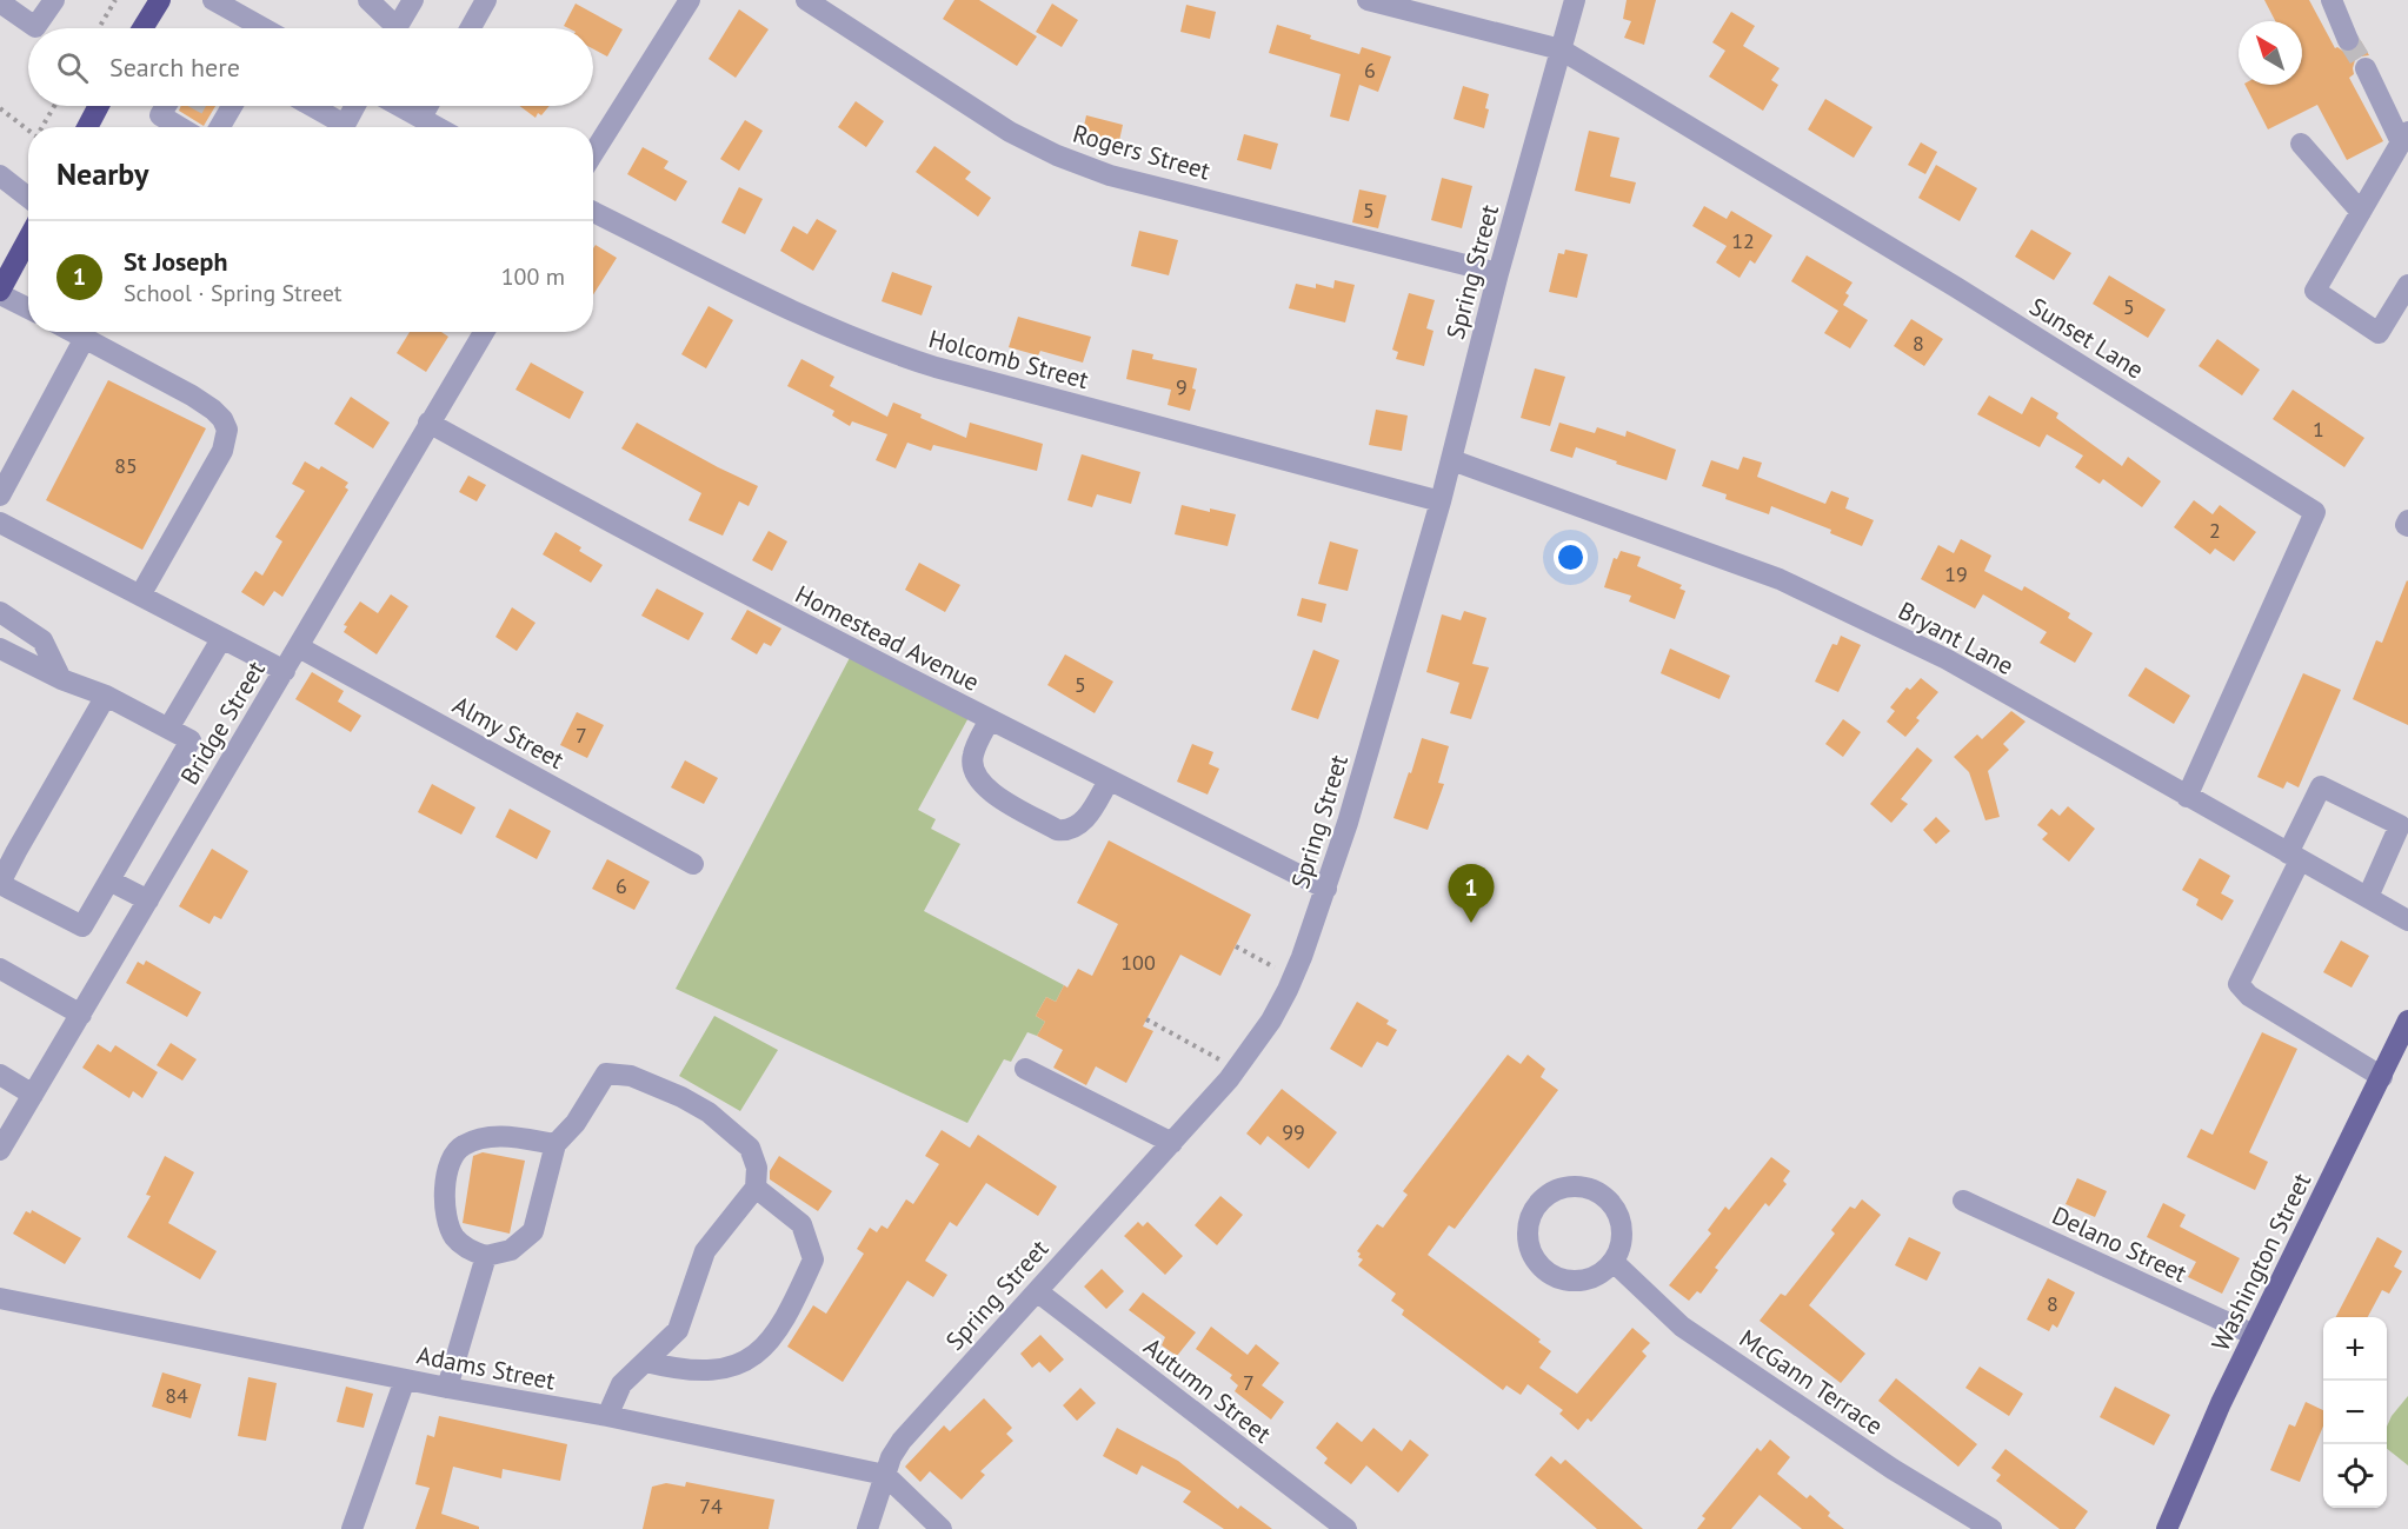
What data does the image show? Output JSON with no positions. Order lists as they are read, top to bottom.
{
  "streets": {
    "main road": ["Washington Street"],
    "street": [
      "Rogers Street",
      "Spring Street",
      "Sunset Lane",
      "Holcomb Street",
      "Homestead Avenue",
      "Bryant Lane",
      "Bridge Street",
      "Almy Street",
      "Delano Street",
      "Adams Street",
      "McGann Terrace",
      "Autumn Street"
    ]
  },
  "crossings": [
    ["Rogers Street", "Spring Street"],
    ["Spring Street", "Sunset Lane"],
    ["Spring Street", "Holcomb Street"],
    ["Spring Street", "Homestead Avenue"],
    ["Spring Street", "Bryant Lane"],
    ["Spring Street", "Adams Street"],
    ["Spring Street", "Autumn Street"],
    ["Sunset Lane", "Bryant Lane"],
    ["Homestead Avenue", "Bridge Street"],
    ["Bridge Street", "Almy Street"],
    ["Delano Street", "Washington Street"]
  ],
  "house_numbers": [
    "6",
    "5",
    "12",
    "5",
    "8",
    "9",
    "1",
    "85",
    "2",
    "19",
    "5",
    "7",
    "6",
    "100",
    "99",
    "8",
    "7",
    "84",
    "74"
  ],
  "north": "top left",
  "page": {
    "search": "Search here",
    "heading": "Nearby",
    "list": [
      {
        "mark": "1",
        "name": "St Joseph",
        "note": "School · Spring Street",
        "value": "100 m"
      }
    ],
    "pins": "1",
    "map_buttons": ["+", "−"]
  }
}
